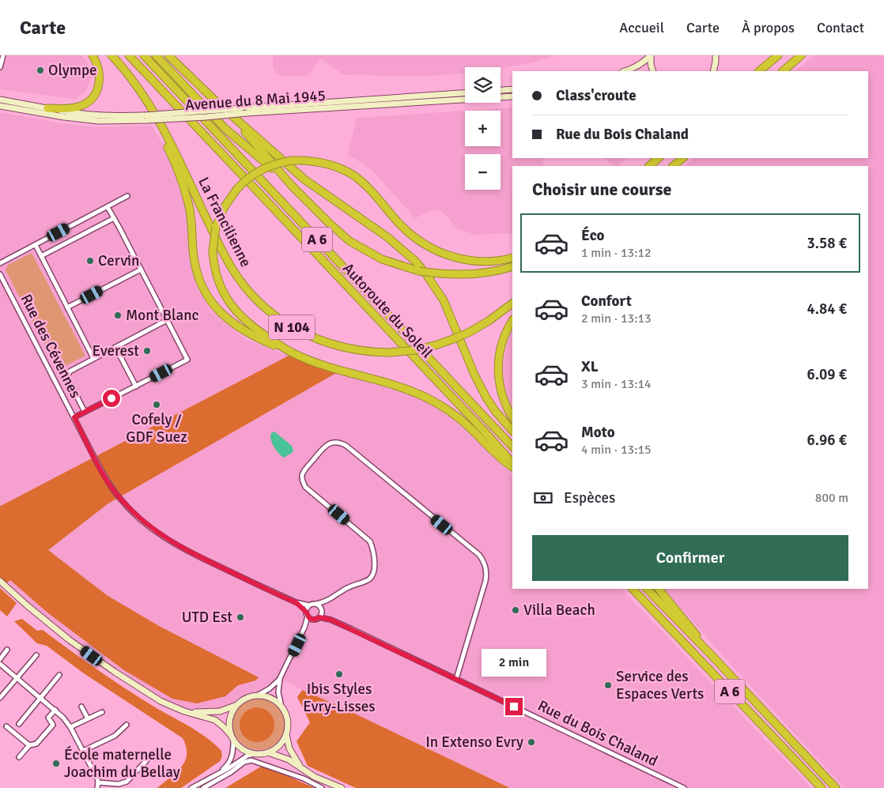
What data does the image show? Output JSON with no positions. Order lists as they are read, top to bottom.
{
  "streets": {
    "highway": [
      "La Francilienne",
      "A 6",
      "Autoroute du Soleil",
      "N 104"
    ],
    "main road": ["Avenue du 8 Mai 1945"],
    "street": ["Rue des Cévennes", "Rue du Bois Chaland"]
  },
  "places": [
    "Olympe",
    "Cervin",
    "Mont Blanc",
    "Everest",
    "Cofely / GDF Suez",
    "Villa Beach",
    "UTD Est",
    "Ibis Styles Evry-Lisses",
    "Service des Espaces Verts",
    "In Extenso Evry",
    "École maternelle Joachim du Bellay"
  ],
  "page": {
    "header": "Carte",
    "nav": [
      "Accueil",
      "Carte",
      "À propos",
      "Contact"
    ],
    "map_buttons": ["+", "−"],
    "banner": ["Class'croute", "Rue du Bois Chaland"],
    "heading": "Choisir une course",
    "list": [
      {
        "name": "Éco",
        "note": "1 min · 13:12",
        "value": "3.58 €"
      },
      {
        "name": "Confort",
        "note": "2 min · 13:13",
        "value": "4.84 €"
      },
      {
        "name": "XL",
        "note": "3 min · 13:14",
        "value": "6.09 €"
      },
      {
        "name": "Moto",
        "note": "4 min · 13:15",
        "value": "6.96 €"
      }
    ],
    "pay": ["Espèces", "800 m"],
    "buttons": "Confirmer",
    "bubble": "2 min"
  }
}
